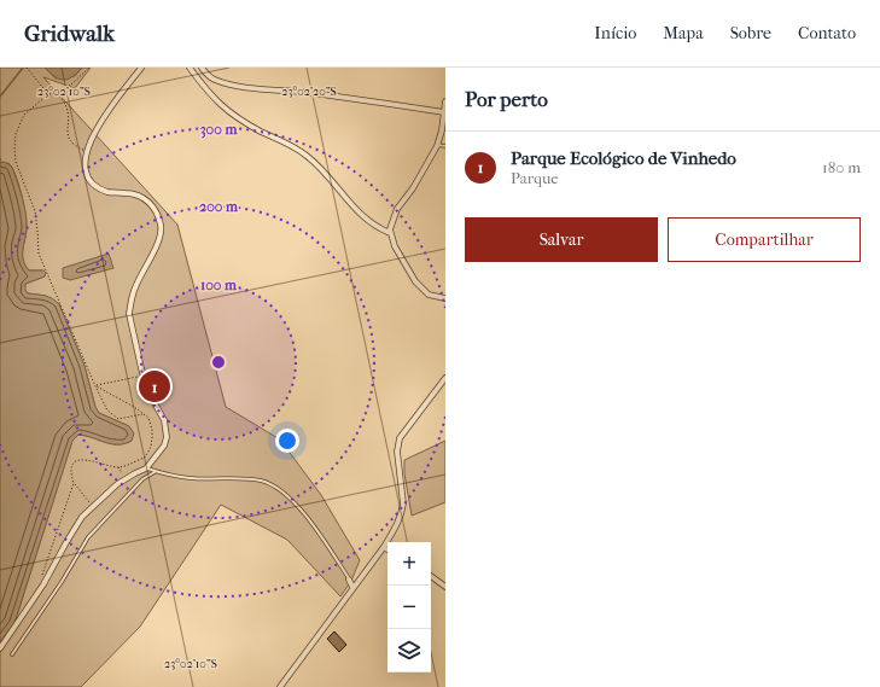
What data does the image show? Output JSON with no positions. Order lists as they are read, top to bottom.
{
  "page": {
    "header": "Gridwalk",
    "nav": [
      "Início",
      "Mapa",
      "Sobre",
      "Contato"
    ],
    "heading": "Por perto",
    "list": [
      {
        "mark": "1",
        "name": "Parque Ecológico de Vinhedo",
        "note": "Parque",
        "value": "180 m"
      }
    ],
    "buttons": ["Salvar", "Compartilhar"],
    "pins": "1",
    "map_buttons": ["+", "−"]
  },
  "coordinates": ["23°02'10\"S", "23°02'20\"S"],
  "rings": ["300 m", "200 m", "100 m"]
}
